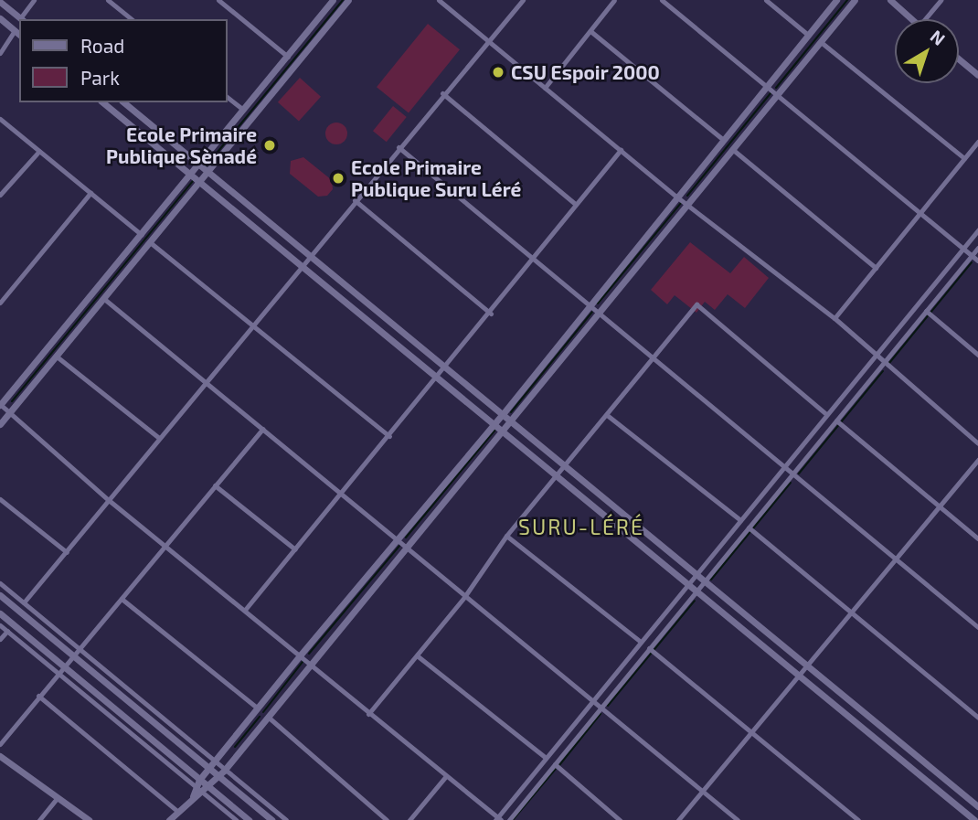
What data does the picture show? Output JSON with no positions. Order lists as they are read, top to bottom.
{
  "districts": ["SURU-LÉRÉ"],
  "places": ["CSU Espoir 2000", "Ecole Primaire Publique Sènadé", "Ecole Primaire Publique Suru Léré"],
  "legend": ["Road", "Park"],
  "north": "top right"
}
